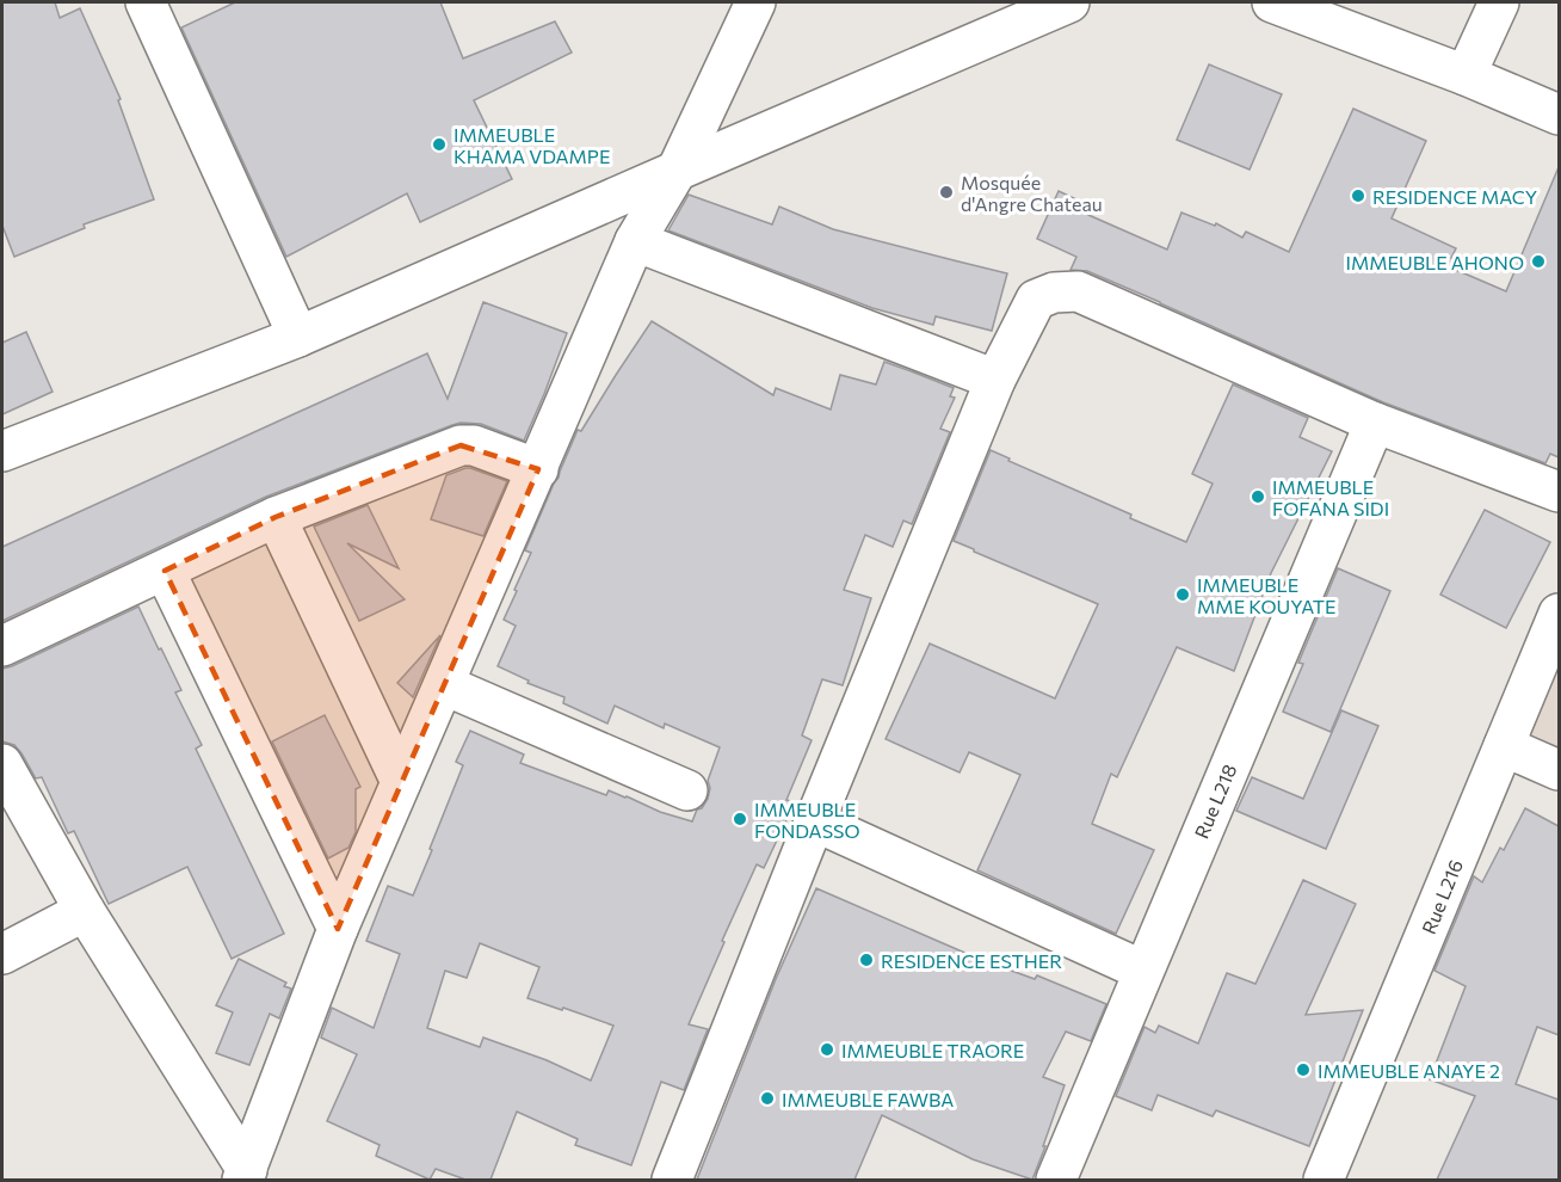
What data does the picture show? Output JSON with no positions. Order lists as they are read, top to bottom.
{
  "streets": {
    "street": ["Rue L218", "Rue L216"]
  },
  "places": [
    "IMMEUBLE KHAMA VDAMPE",
    "Mosquée d'Angre Chateau",
    "RESIDENCE MACY",
    "IMMEUBLE AHONO",
    "IMMEUBLE FOFANA SIDI",
    "IMMEUBLE MME KOUYATE",
    "IMMEUBLE FONDASSO",
    "RESIDENCE ESTHER",
    "IMMEUBLE TRAORE",
    "IMMEUBLE ANAYE 2",
    "IMMEUBLE FAWBA"
  ]
}
